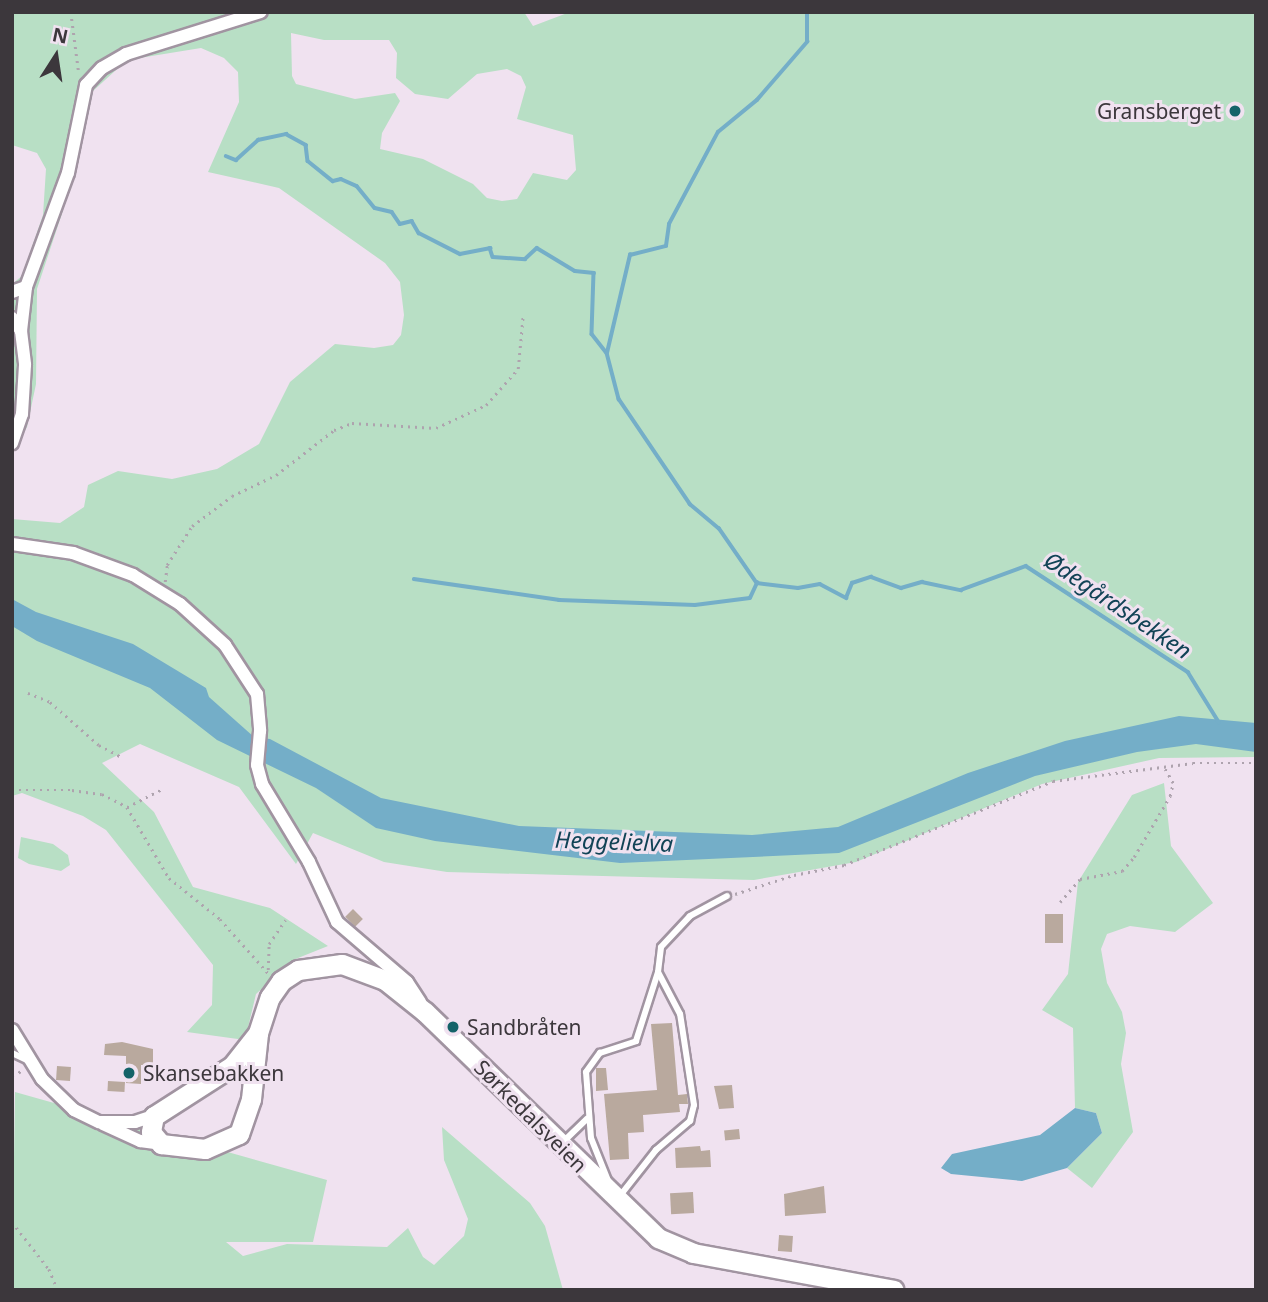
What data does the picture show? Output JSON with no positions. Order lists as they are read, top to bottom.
{
  "streets": {
    "street": ["Sørkedalsveien"]
  },
  "water": ["Ødegårdsbekken", "Heggelielva"],
  "places": ["Gransberget", "Sandbråten", "Skansebakken"],
  "north": "top"
}
